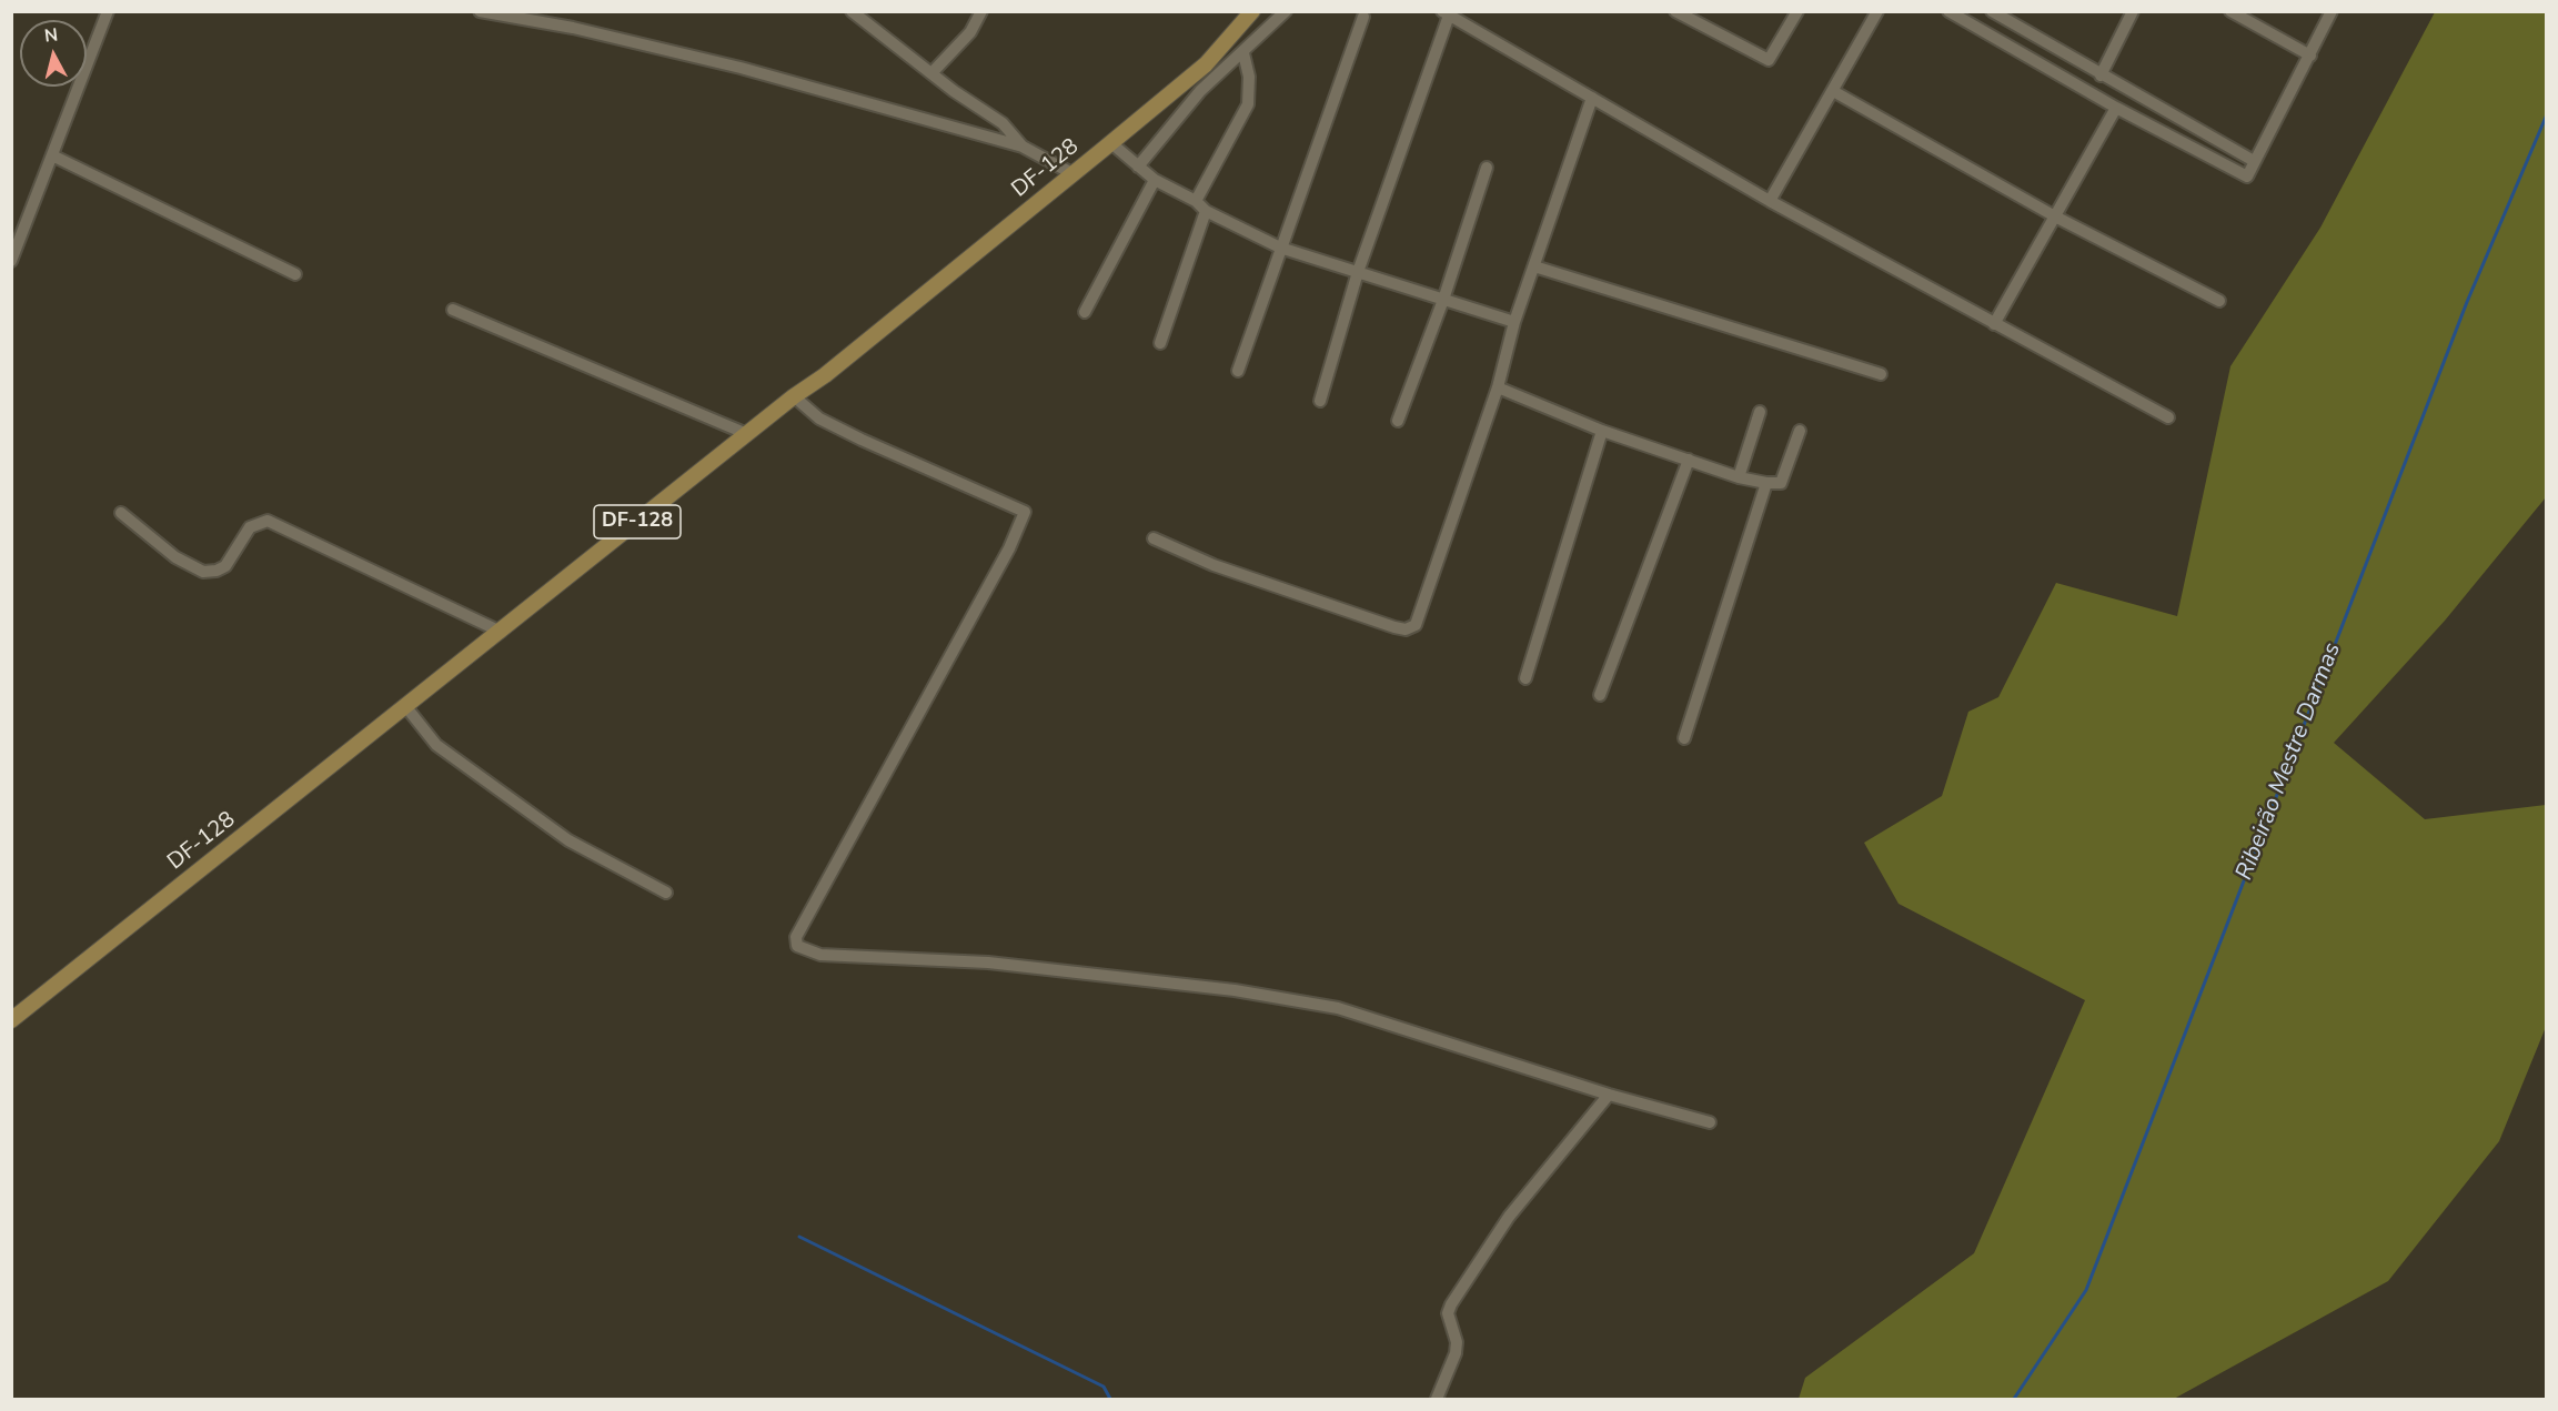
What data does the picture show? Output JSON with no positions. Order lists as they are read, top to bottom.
{
  "streets": {
    "main road": ["DF-128"]
  },
  "water": ["Ribeirão Mestre Darmas"],
  "north": "top"
}
